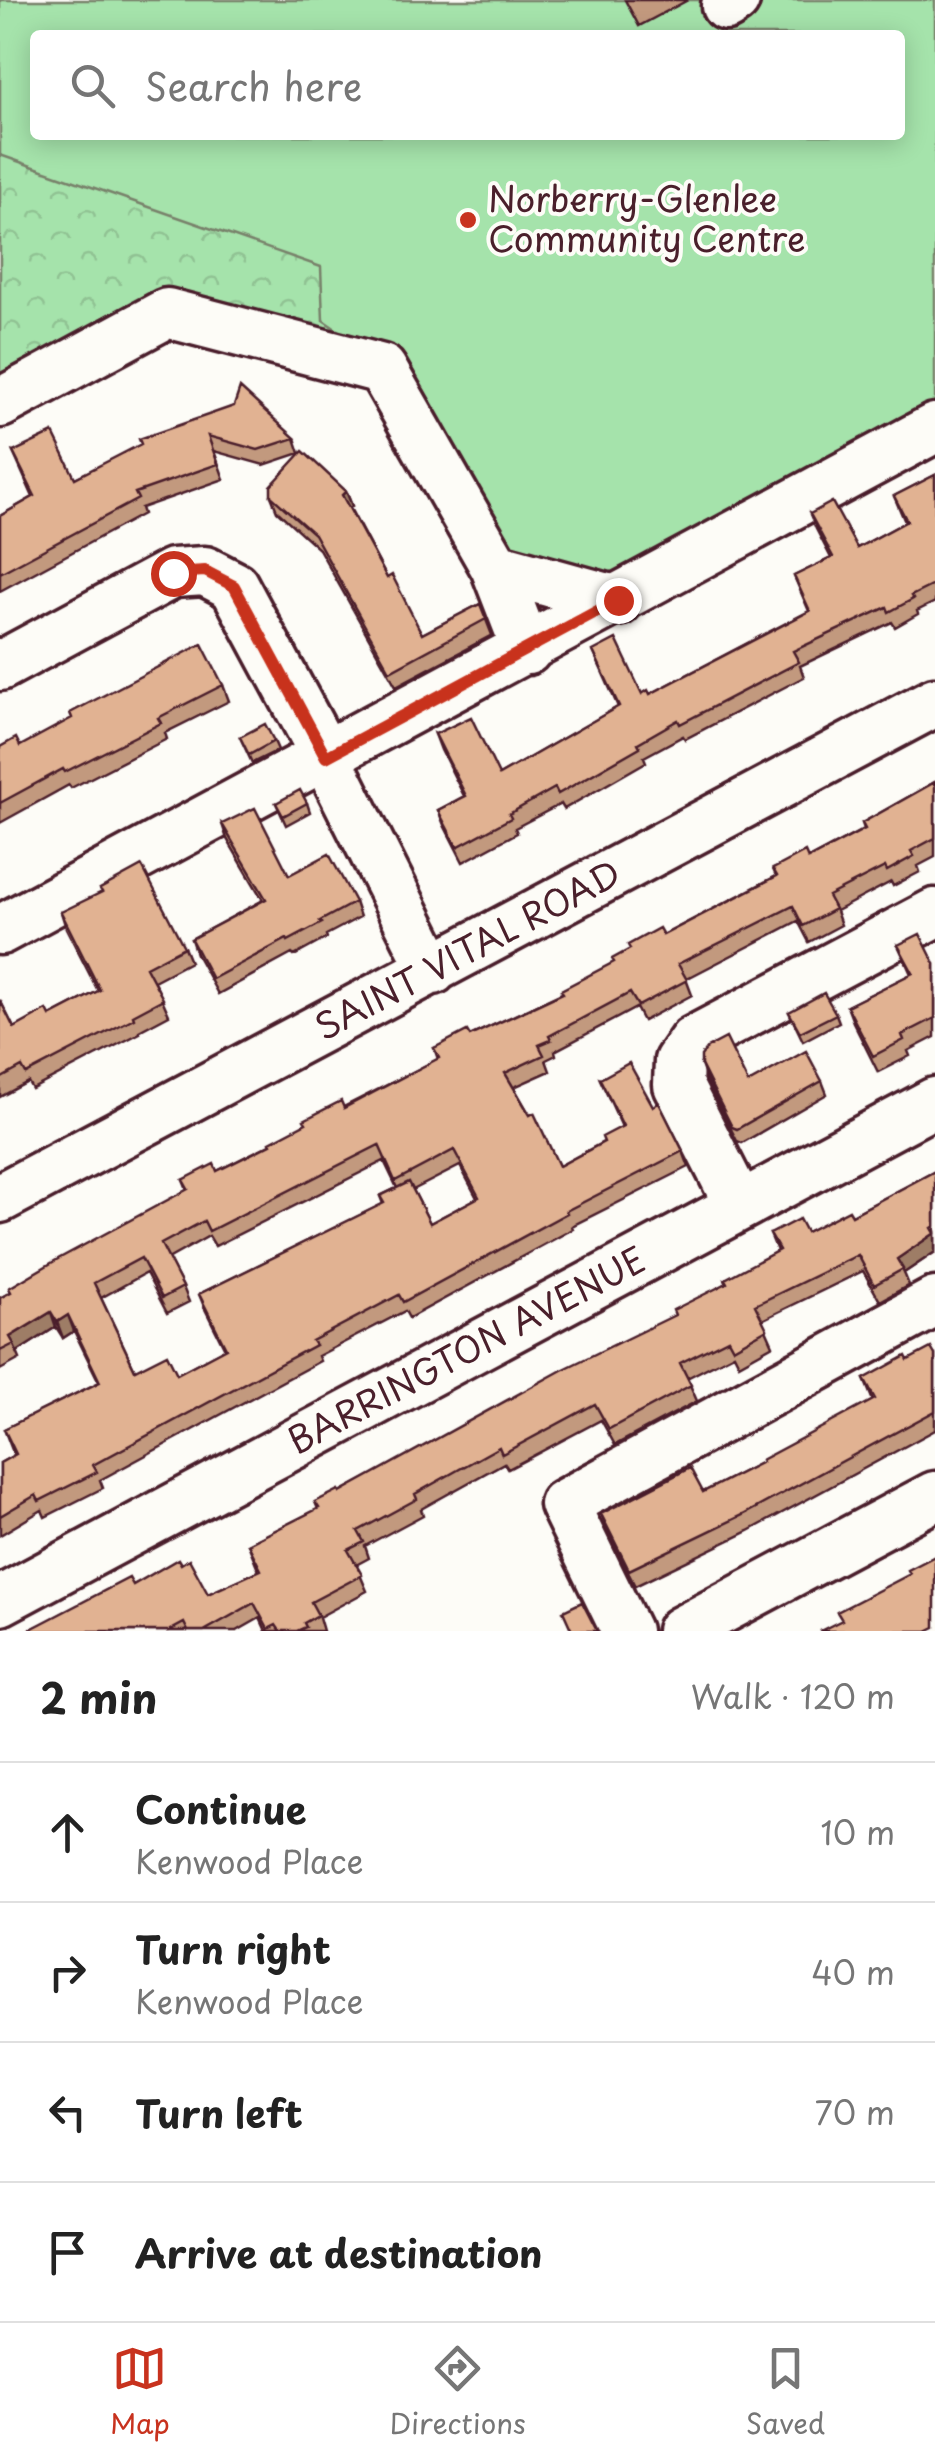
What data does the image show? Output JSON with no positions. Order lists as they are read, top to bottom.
{
  "streets": {
    "street": ["SAINT VITAL ROAD", "BARRINGTON AVENUE"]
  },
  "places": ["Norberry-Glenlee Community Centre"],
  "page": {
    "search": "Search here",
    "heading": ["2 min", "Walk · 120 m"],
    "list": [
      ["Continue", "Kenwood Place", "10 m"],
      ["Turn right", "Kenwood Place", "40 m"],
      ["Turn left", "70 m"],
      "Arrive at destination"
    ],
    "nav": ["Map", "Directions", "Saved"]
  }
}
